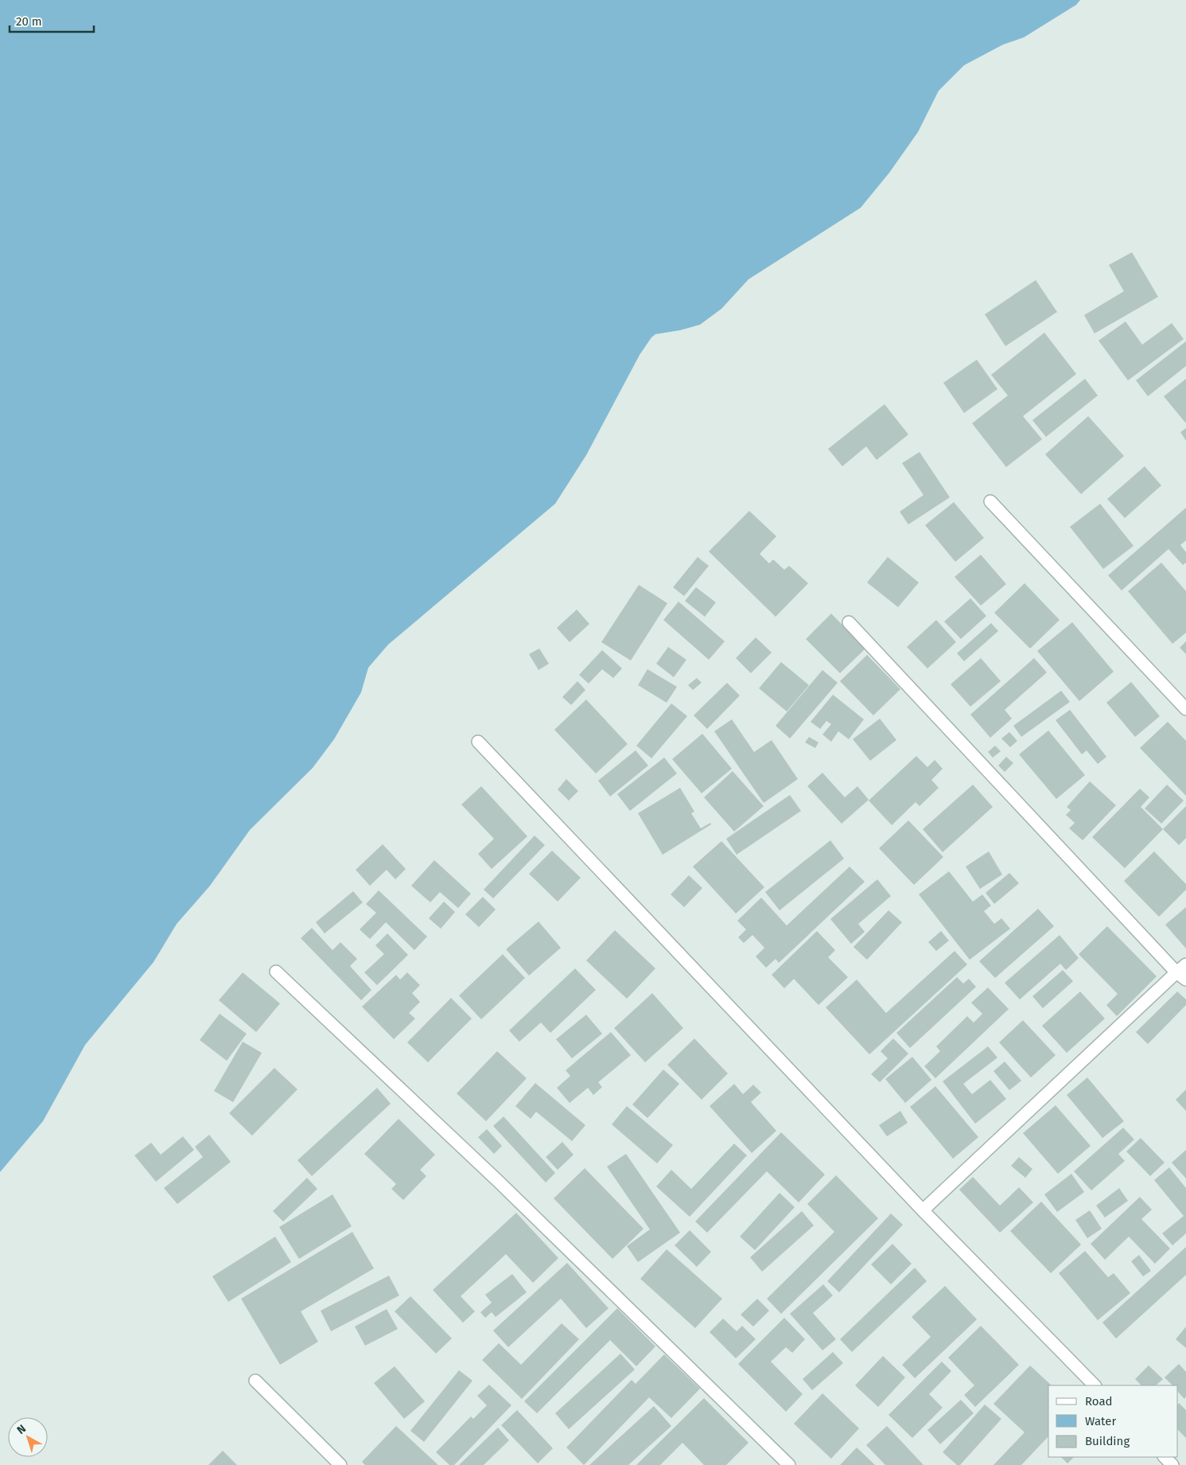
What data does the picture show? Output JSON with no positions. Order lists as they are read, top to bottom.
{
  "legend": ["Road", "Water", "Building"],
  "scale_bar": "20 m",
  "north": "top left"
}
